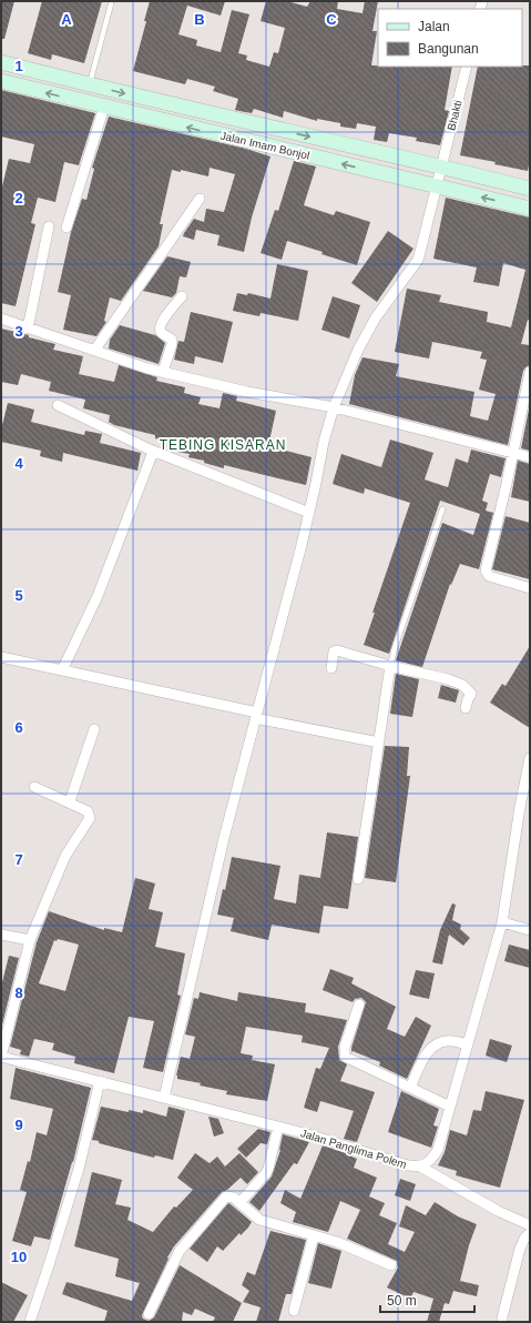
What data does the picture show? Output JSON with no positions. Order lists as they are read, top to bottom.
{
  "streets": {
    "main road": ["Jalan Imam Bonjol"],
    "street": ["Bhakti", "Jalan Panglima Polem"]
  },
  "crossings": [
    ["Bhakti", "Jalan Imam Bonjol"],
    ["Bhakti", "Jalan Panglima Polem"]
  ],
  "districts": ["TEBING KISARAN"],
  "legend": ["Jalan", "Bangunan"],
  "scale_bar": "50 m",
  "grid": {
    "columns": ["A", "B", "C"],
    "rows": [
      "1",
      "2",
      "3",
      "4",
      "5",
      "6",
      "7",
      "8",
      "9",
      "10"
    ]
  }
}
